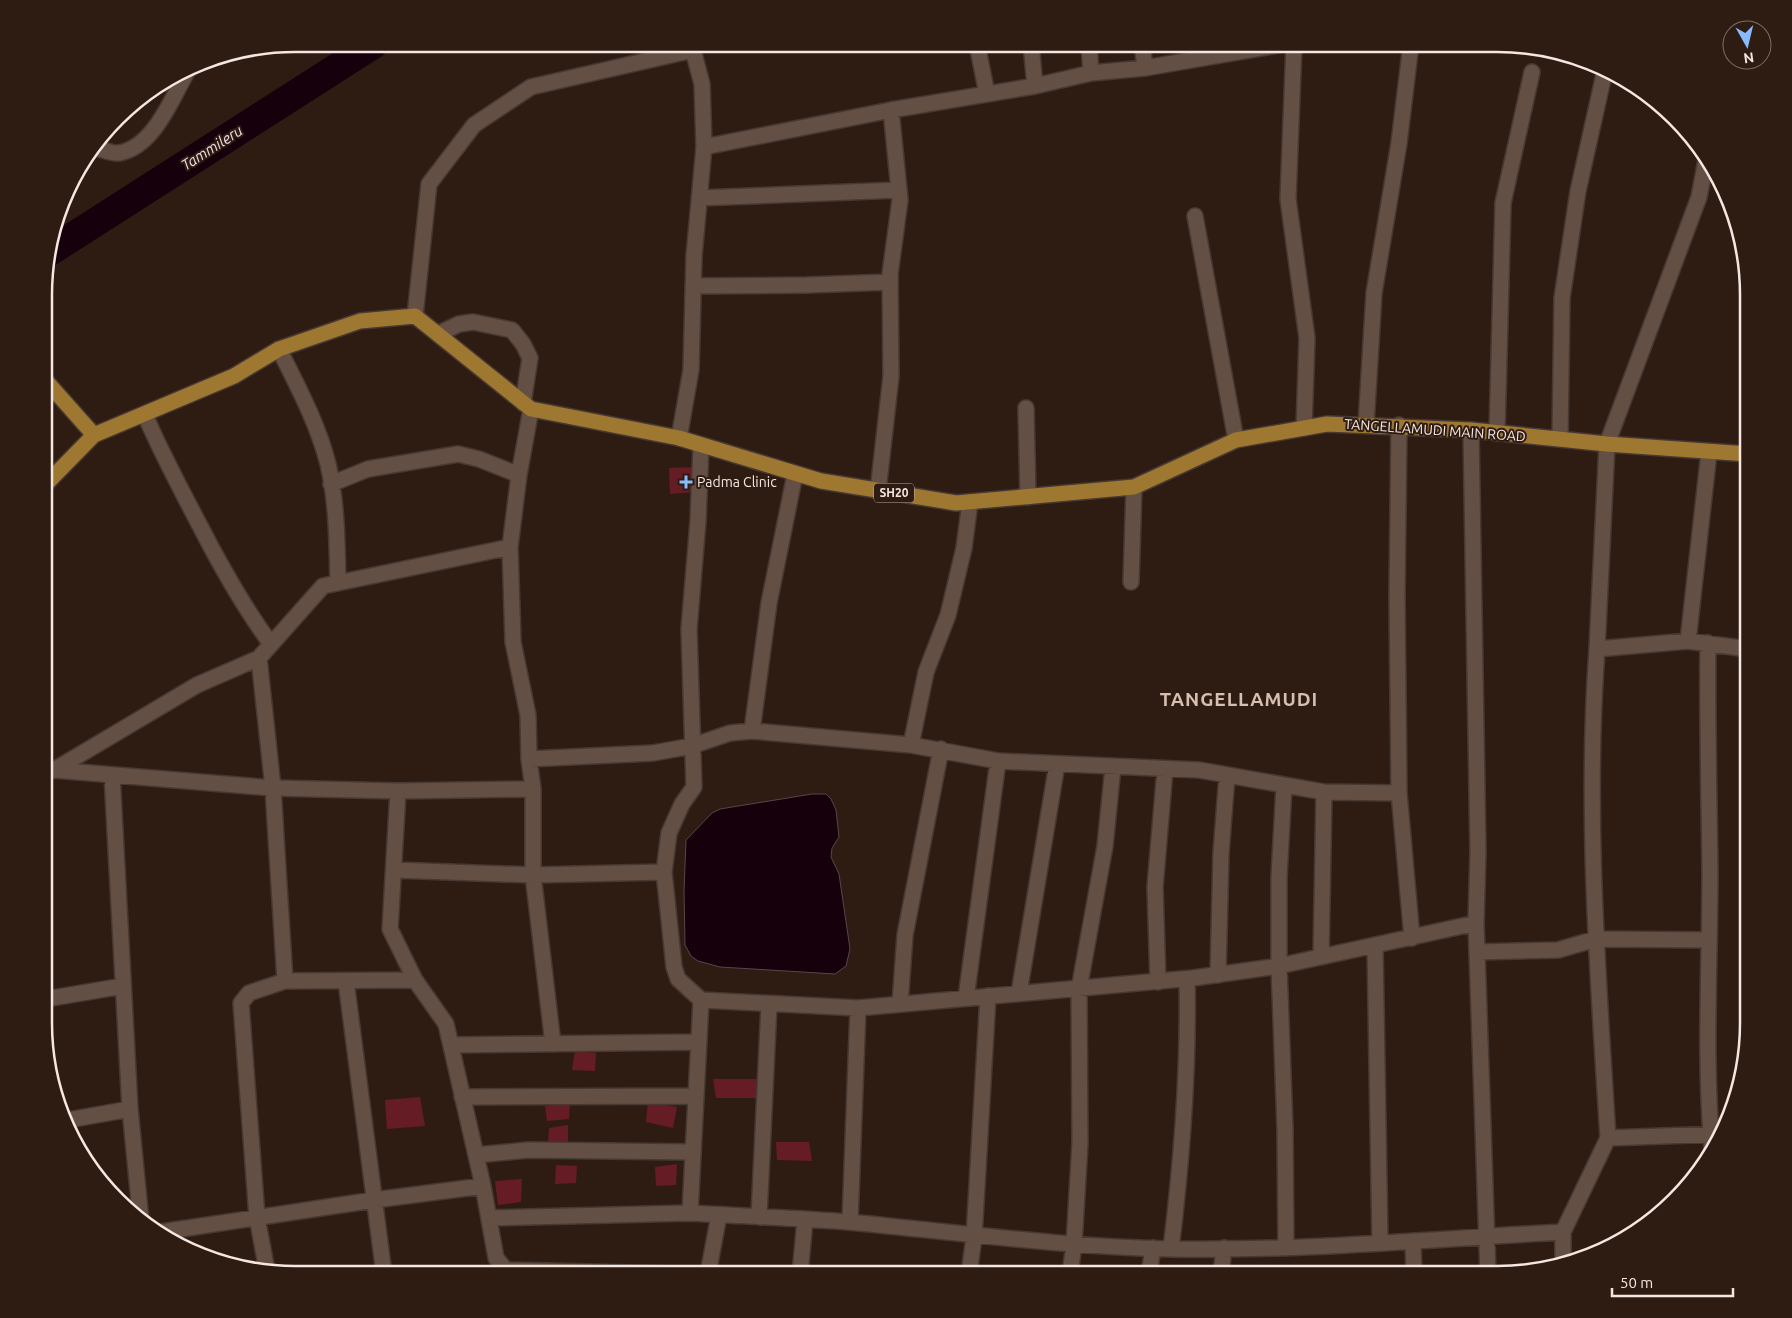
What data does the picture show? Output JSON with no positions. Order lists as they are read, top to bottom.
{
  "streets": {
    "main road": ["TANGELLAMUDI MAIN ROAD", "SH20"]
  },
  "districts": ["TANGELLAMUDI"],
  "water": ["Tammileru"],
  "places": {
    "health": ["Padma Clinic"]
  },
  "scale_bar": "50 m",
  "north": "bottom"
}
